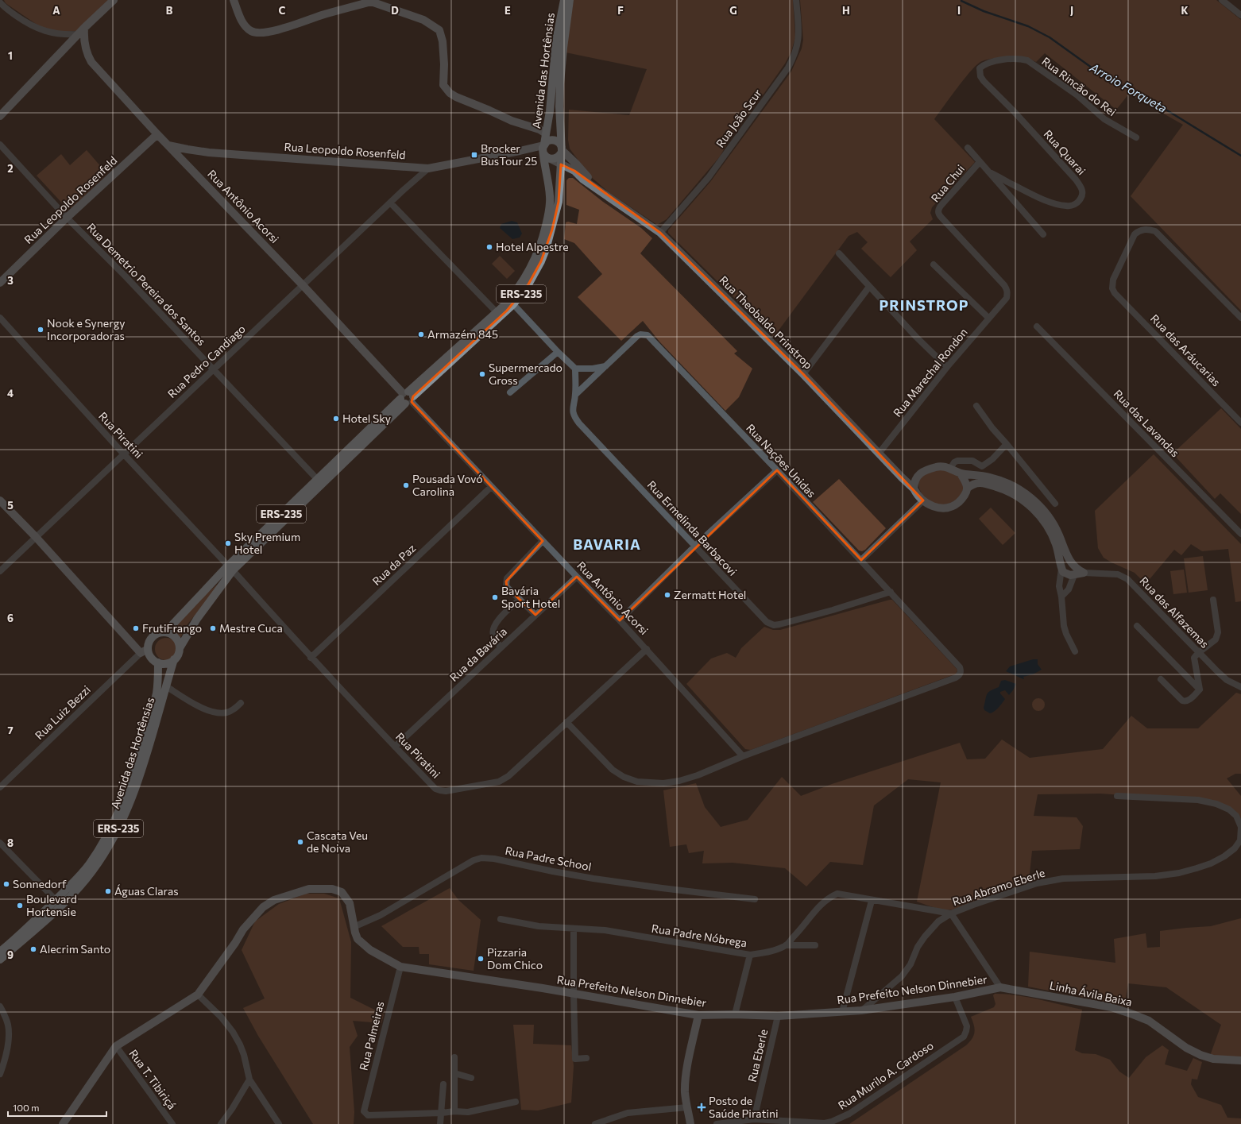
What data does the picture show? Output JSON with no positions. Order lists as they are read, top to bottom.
{
  "streets": {
    "main road": ["Avenida das Hortênsias", "ERS-235"],
    "street": [
      "Rua Rincão do Rei",
      "Rua João Scur",
      "Rua Leopoldo Rosenfeld",
      "Rua Quarai",
      "Rua Chui",
      "Rua Antônio Acorsi",
      "Rua Demetrio Pereira dos Santos",
      "Rua Theobaldo Prinstrop",
      "Rua das Aráucarias",
      "Rua Pedro Candiago",
      "Rua Marechal Rondon",
      "Rua das Lavandas",
      "Rua Piratini",
      "Rua Nações Unidas",
      "Rua Ermelinda Barbacovi",
      "Rua da Paz",
      "Rua das Alfazemas",
      "Rua da Bavária",
      "Rua Luiz Bezzi",
      "Rua Padre School",
      "Rua Abramo Eberle",
      "Rua Padre Nóbrega",
      "Rua Prefeito Nelson Dinnebier",
      "Linha Ávila Baixa",
      "Rua Palmeiras",
      "Rua Eberle",
      "Rua Murilo A. Cardoso",
      "Rua T. Tibiriçá"
    ]
  },
  "crossings": [
    ["Avenida das Hortênsias", "Rua Leopoldo Rosenfeld"],
    ["Avenida das Hortênsias", "Rua Antônio Acorsi"],
    ["Avenida das Hortênsias", "Rua Demetrio Pereira dos Santos"],
    ["Avenida das Hortênsias", "ERS-235"],
    ["Avenida das Hortênsias", "Rua Theobaldo Prinstrop"],
    ["Avenida das Hortênsias", "Rua Piratini"],
    ["Rua Rincão do Rei", "Rua Quarai"],
    ["Rua João Scur", "Rua Theobaldo Prinstrop"],
    ["Rua Leopoldo Rosenfeld", "Rua Antônio Acorsi"],
    ["Rua Leopoldo Rosenfeld", "Rua Demetrio Pereira dos Santos"],
    ["Rua Leopoldo Rosenfeld", "Rua Theobaldo Prinstrop"],
    ["Rua Leopoldo Rosenfeld", "Rua Pedro Candiago"],
    ["Rua Chui", "Rua Marechal Rondon"],
    ["Rua Antônio Acorsi", "Rua Pedro Candiago"],
    ["Rua Antônio Acorsi", "Rua Piratini"],
    ["Rua Antônio Acorsi", "Rua Nações Unidas"],
    ["Rua Antônio Acorsi", "Rua da Paz"],
    ["Rua Antônio Acorsi", "Rua da Bavária"],
    ["Rua Demetrio Pereira dos Santos", "Rua Pedro Candiago"],
    ["Rua Theobaldo Prinstrop", "Rua Marechal Rondon"],
    ["Rua Pedro Candiago", "Rua Piratini"],
    ["Rua Piratini", "Rua da Paz"],
    ["Rua Piratini", "Rua da Bavária"],
    ["Rua Nações Unidas", "Rua Ermelinda Barbacovi"],
    ["Rua Padre School", "Rua Prefeito Nelson Dinnebier"],
    ["Rua Abramo Eberle", "Rua Padre Nóbrega"],
    ["Rua Abramo Eberle", "Rua Prefeito Nelson Dinnebier"],
    ["Rua Prefeito Nelson Dinnebier", "Linha Ávila Baixa"],
    ["Rua Prefeito Nelson Dinnebier", "Rua Palmeiras"],
    ["Rua Prefeito Nelson Dinnebier", "Rua Eberle"],
    ["Rua Prefeito Nelson Dinnebier", "Rua Murilo A. Cardoso"],
    ["Rua Prefeito Nelson Dinnebier", "Rua T. Tibiriçá"],
    ["Rua Eberle", "Rua Murilo A. Cardoso"]
  ],
  "districts": ["PRINSTROP", "BAVARIA"],
  "water": ["Arroio Forqueta"],
  "places": {
    "transit": ["Brocker BusTour 25"],
    "other": [
      "Hotel Alpestre",
      "Nook e Synergy Incorporadoras",
      "Armazém 845",
      "Supermercado Gross",
      "Hotel Sky",
      "Pousada Vovó Carolina",
      "Sky Premium Hotel",
      "Zermatt Hotel",
      "Bavária Sport Hotel",
      "FrutiFrango",
      "Mestre Cuca",
      "Cascata Veu de Noiva",
      "Sonnedorf",
      "Águas Claras",
      "Boulevard Hortensie",
      "Alecrim Santo",
      "Pizzaria Dom Chico"
    ],
    "health": ["Posto de Saúde Piratini"]
  },
  "scale_bar": "100 m",
  "grid": {
    "columns": [
      "A",
      "B",
      "C",
      "D",
      "E",
      "F",
      "G",
      "H",
      "I",
      "J",
      "K"
    ],
    "rows": [
      "1",
      "2",
      "3",
      "4",
      "5",
      "6",
      "7",
      "8",
      "9"
    ]
  }
}
